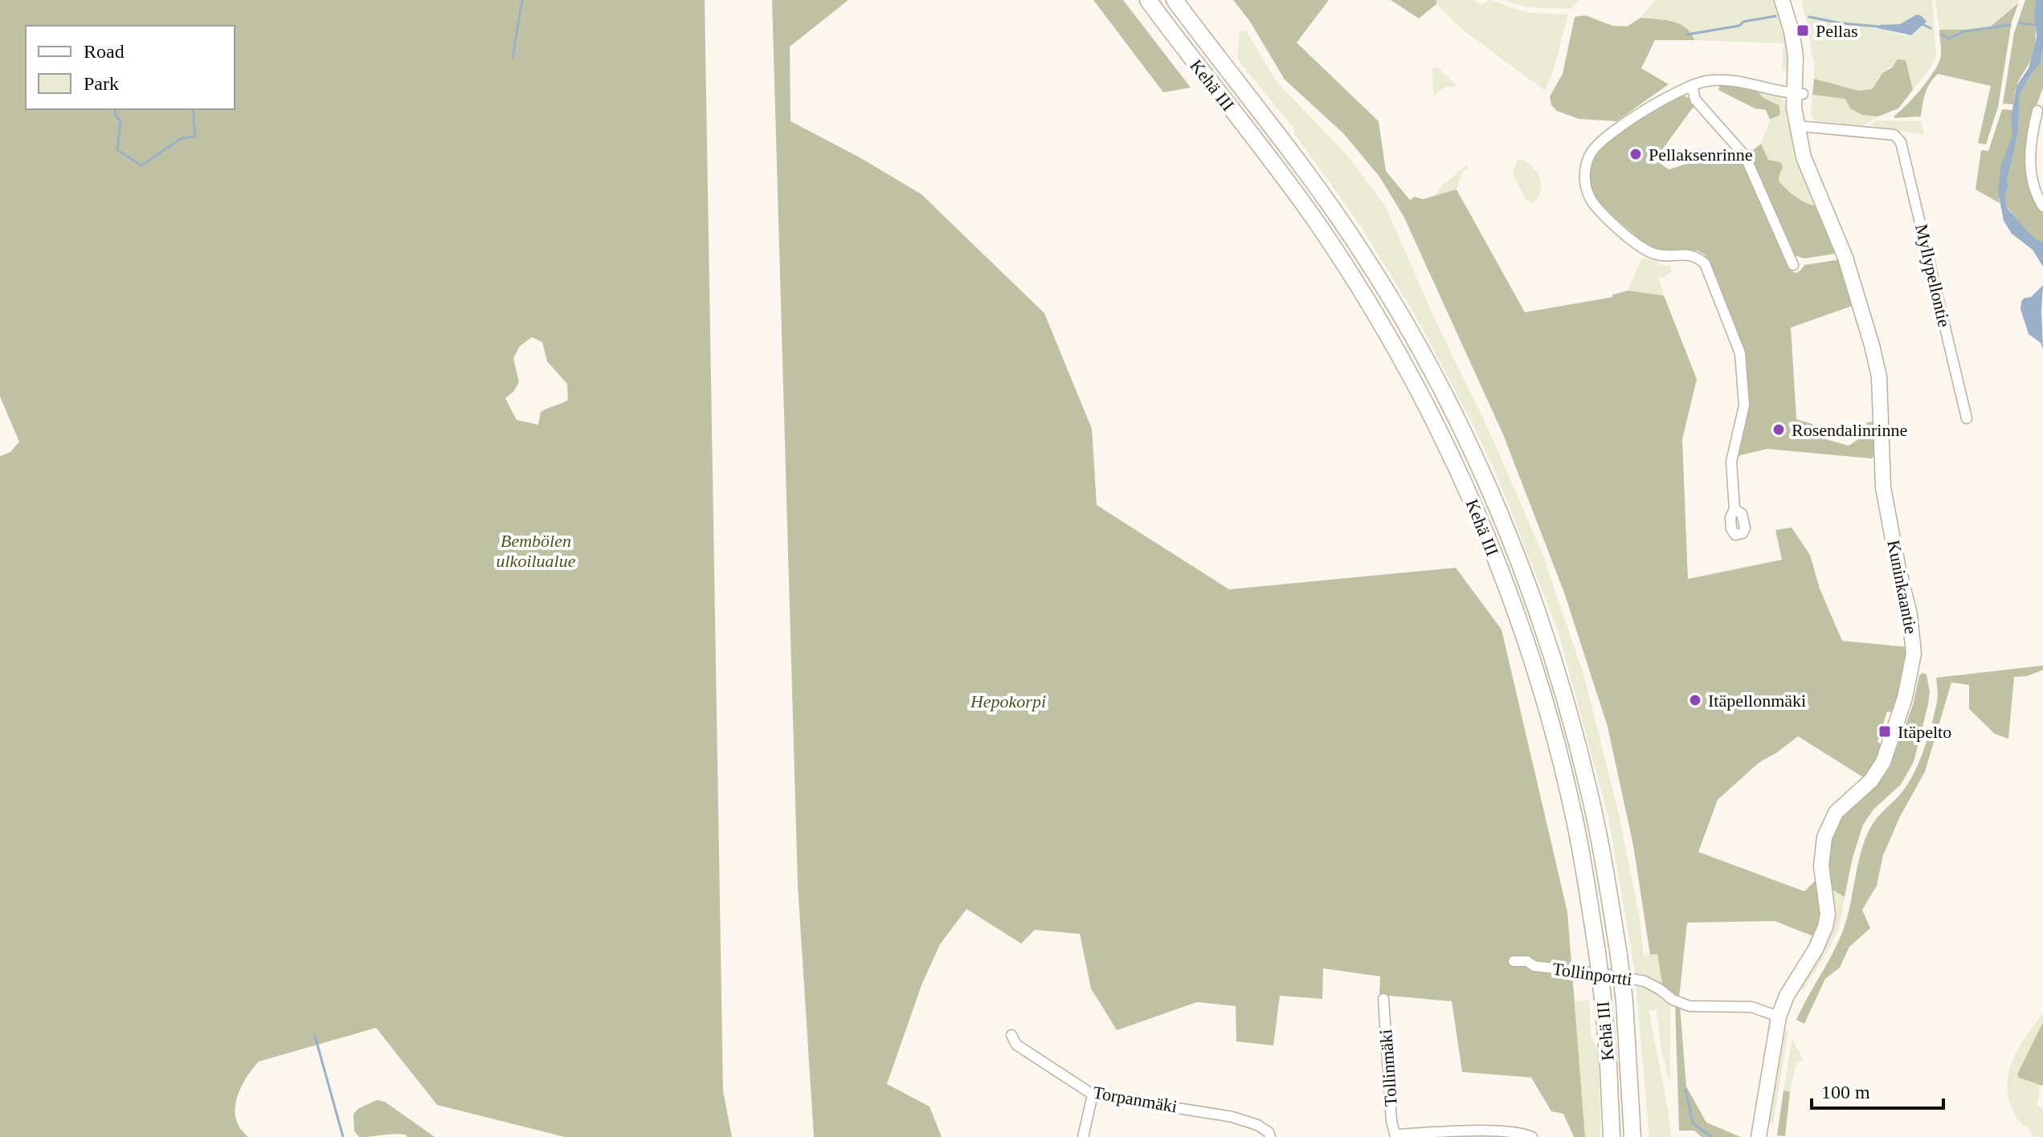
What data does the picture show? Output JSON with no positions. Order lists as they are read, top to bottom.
{
  "streets": {
    "highway": ["Kehä III"],
    "main road": ["Kuninkaantie"],
    "street": [
      "Myllypellontie",
      "Tollinportti",
      "Tollinmäki",
      "Torpanmäki"
    ]
  },
  "crossings": [
    ["Myllypellontie", "Kuninkaantie"],
    ["Kuninkaantie", "Tollinportti"]
  ],
  "parks": ["Bembölen ulkoilualue", "Hepokorpi"],
  "places": {
    "transit": ["Pellas", "Itäpelto"],
    "other": ["Pellaksenrinne", "Rosendalinrinne", "Itäpellonmäki"]
  },
  "legend": ["Road", "Park"],
  "scale_bar": "100 m"
}
